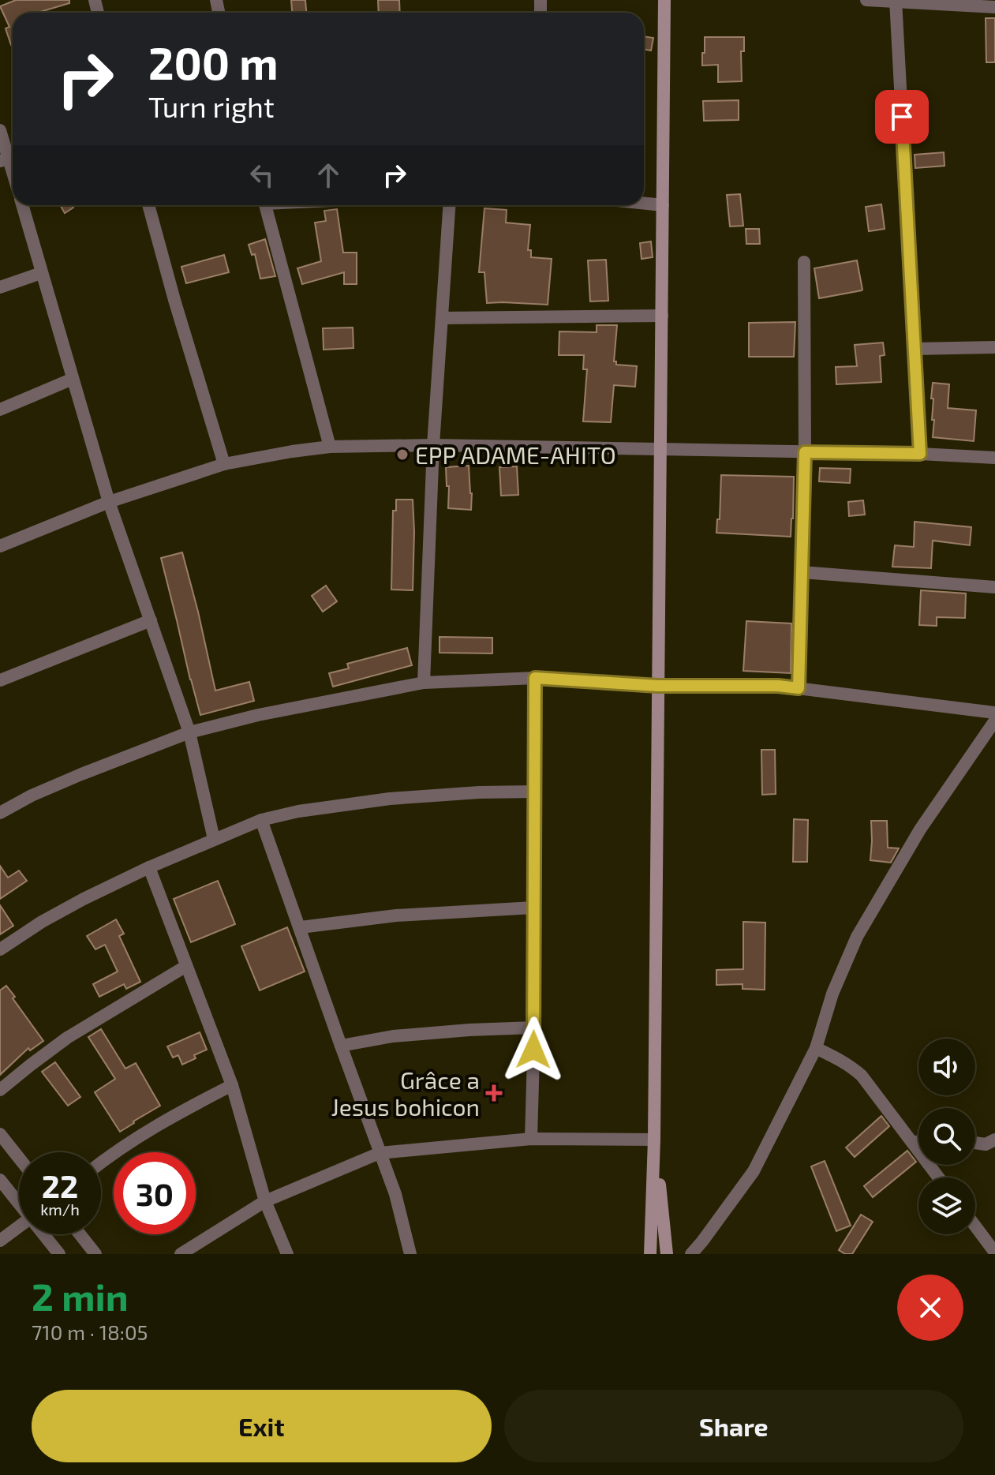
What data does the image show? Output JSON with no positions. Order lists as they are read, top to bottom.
{
  "places": {
    "other": ["EPP ADAME-AHITO"],
    "health": ["Grâce a Jesus bohicon"]
  },
  "page": {
    "turn": ["200 m", "Turn right"],
    "speed": "22 km/h",
    "limit": "30",
    "heading": ["2 min", "710 m · 18:05"],
    "buttons": ["Exit", "Share"]
  }
}
